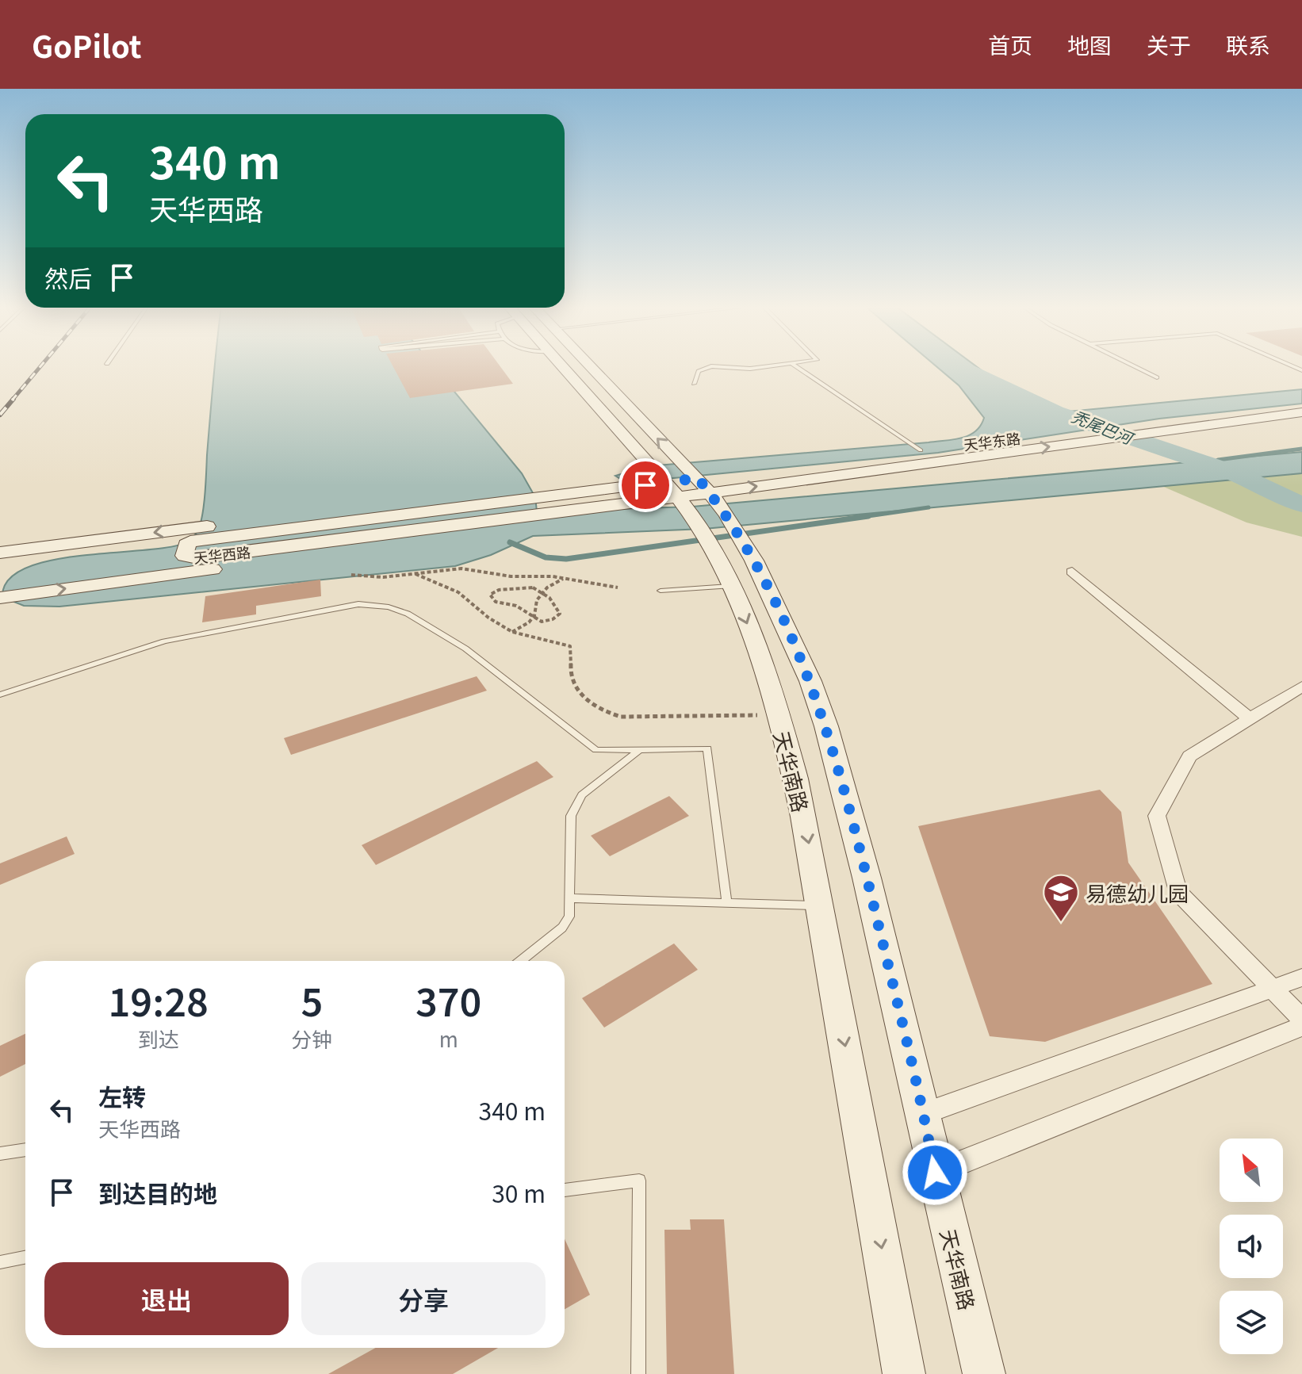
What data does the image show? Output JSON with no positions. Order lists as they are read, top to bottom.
{
  "streets": {
    "main road": ["天华东路", "天华西路", "天华南路"]
  },
  "crossings": [
    ["天华东路", "天华西路"],
    ["天华东路", "天华南路"],
    ["天华西路", "天华南路"]
  ],
  "water": ["秃尾巴河"],
  "places": {
    "school or university": ["易德幼儿园"]
  },
  "north": "top left",
  "page": {
    "header": "GoPilot",
    "nav": [
      "首页",
      "地图",
      "关于",
      "联系"
    ],
    "turn": ["340 m", "天华西路"],
    "then": "然后",
    "eta": [
      "19:28",
      "到达",
      "5",
      "分钟",
      "370",
      "m"
    ],
    "list": [
      {
        "name": "左转",
        "note": "天华西路",
        "value": "340 m"
      },
      {
        "name": "到达目的地",
        "value": "30 m"
      }
    ],
    "buttons": ["退出", "分享"]
  }
}
